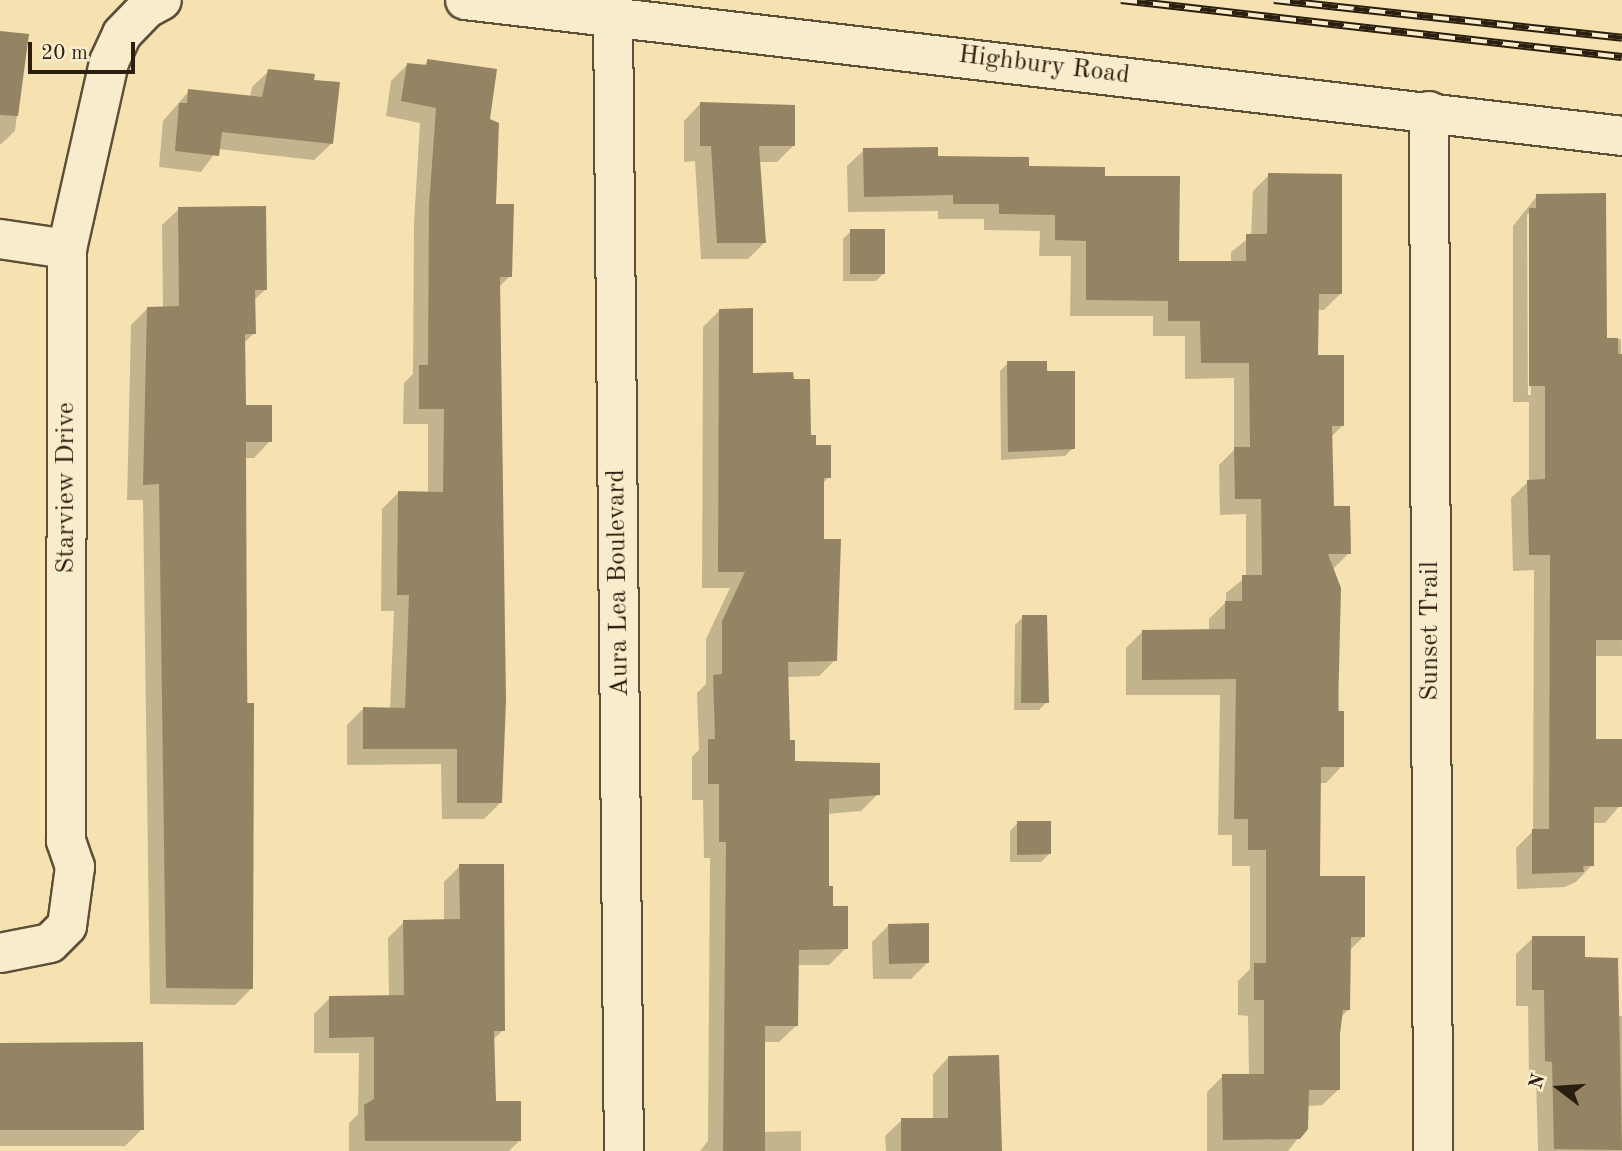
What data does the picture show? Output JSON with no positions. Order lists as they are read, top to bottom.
{
  "streets": {
    "street": [
      "Highbury Road",
      "Starview Drive",
      "Aura Lea Boulevard",
      "Sunset Trail"
    ]
  },
  "crossings": [
    ["Highbury Road", "Aura Lea Boulevard"],
    ["Highbury Road", "Sunset Trail"]
  ],
  "scale_bar": "20 m",
  "north": "left"
}
